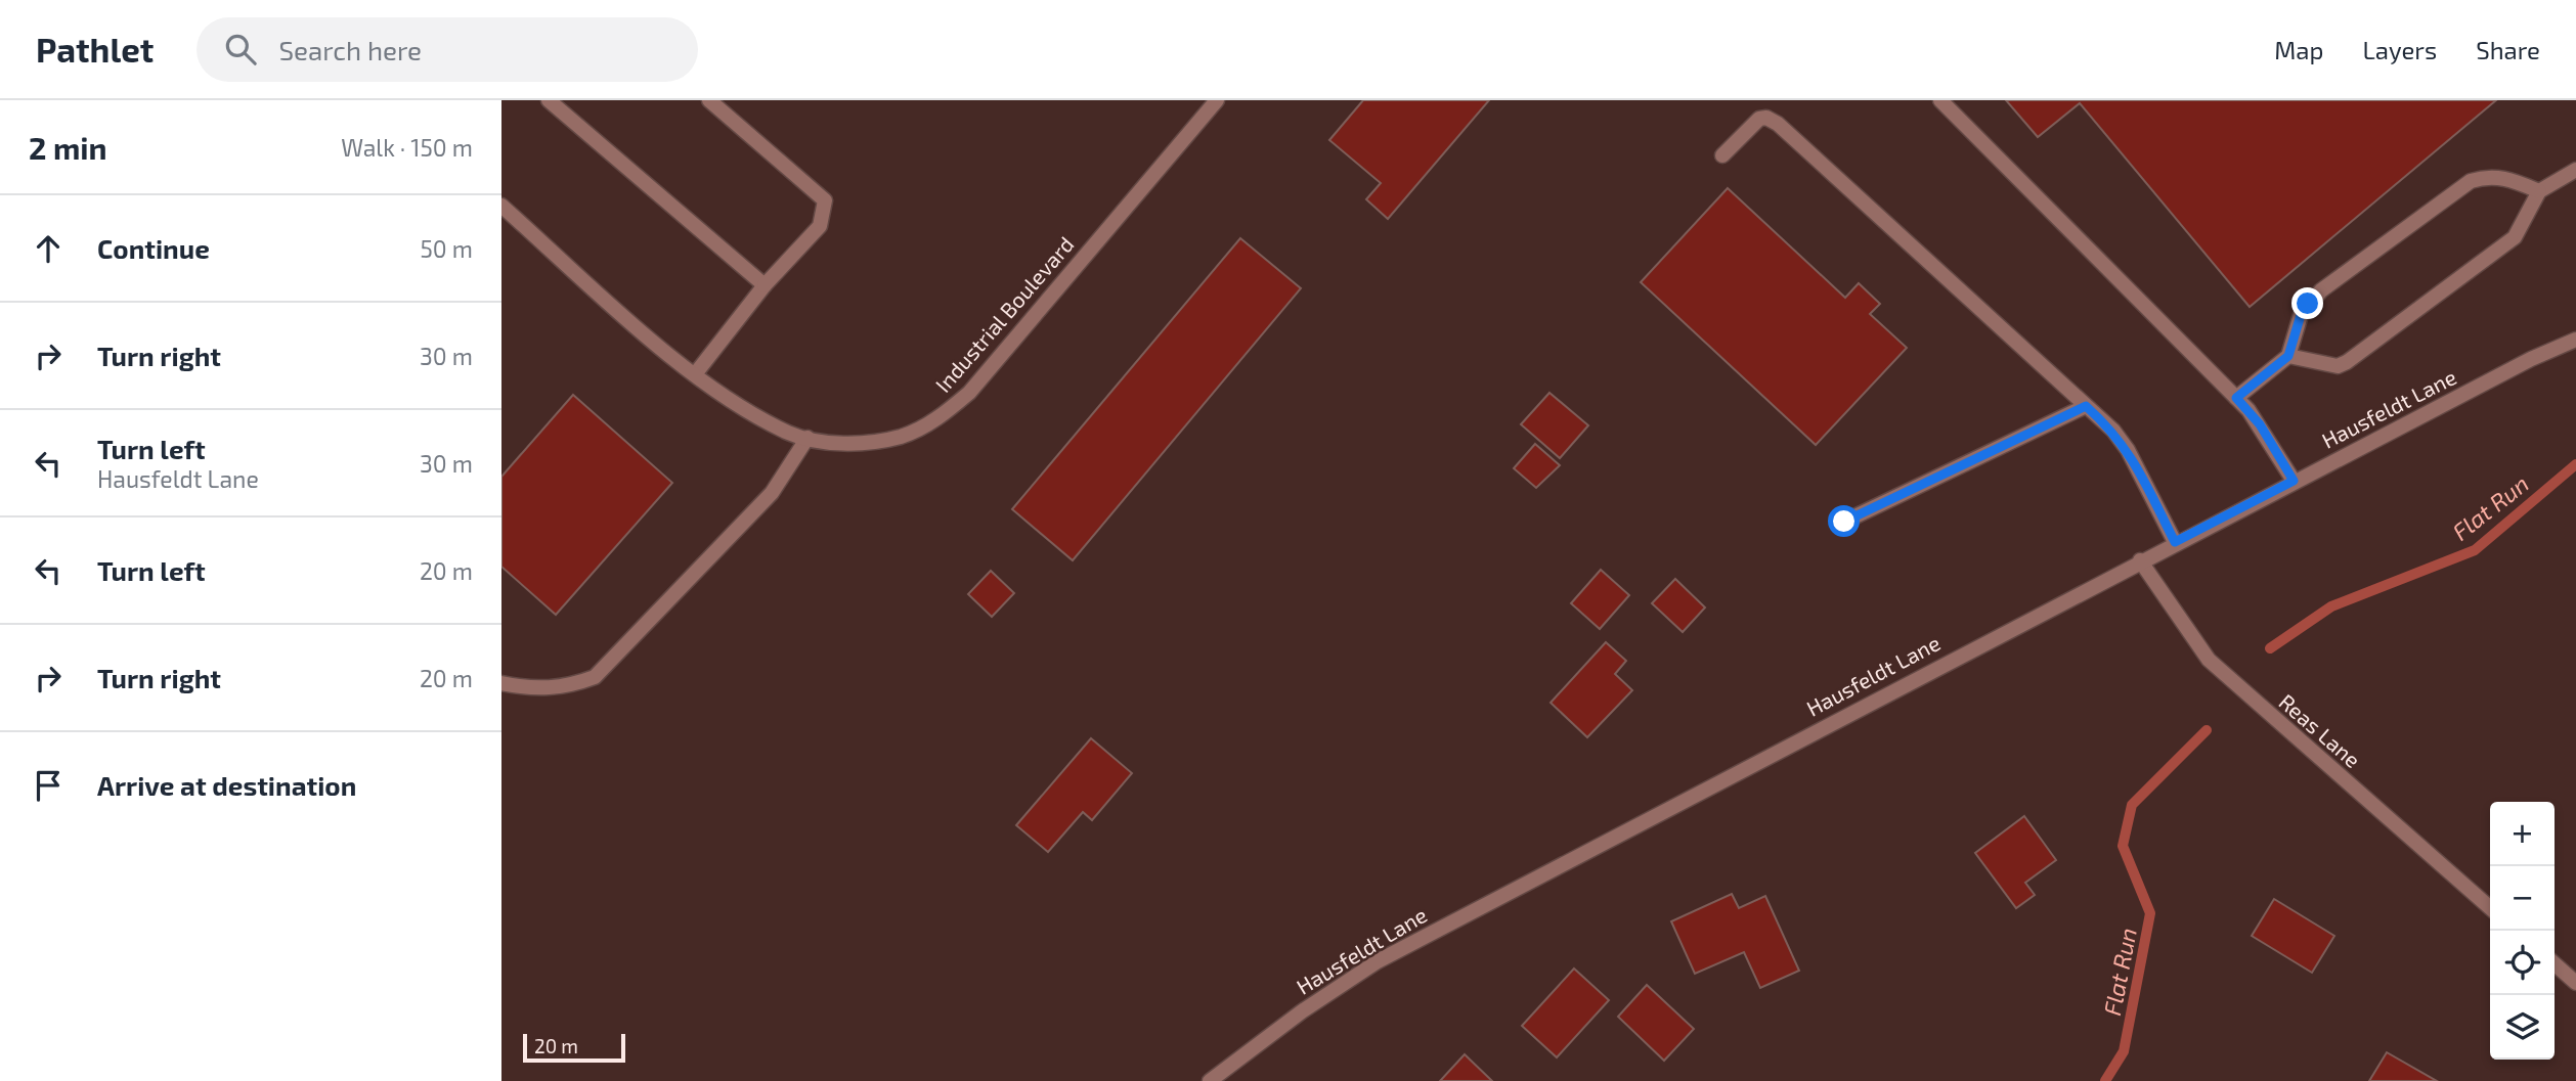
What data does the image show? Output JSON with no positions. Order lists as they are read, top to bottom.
{
  "streets": {
    "street": ["Industrial Boulevard", "Hausfeldt Lane", "Reas Lane"]
  },
  "crossings": [
    ["Hausfeldt Lane", "Reas Lane"]
  ],
  "water": ["Flat Run"],
  "scale_bar": "20 m",
  "page": {
    "header": "Pathlet",
    "search": "Search here",
    "nav": ["Map", "Layers", "Share"],
    "heading": ["2 min", "Walk · 150 m"],
    "list": [
      ["Continue", "50 m"],
      ["Turn right", "30 m"],
      ["Turn left", "Hausfeldt Lane", "30 m"],
      ["Turn left", "20 m"],
      ["Turn right", "20 m"],
      "Arrive at destination"
    ],
    "map_buttons": ["+", "−"],
    "scale": "20 m"
  }
}
